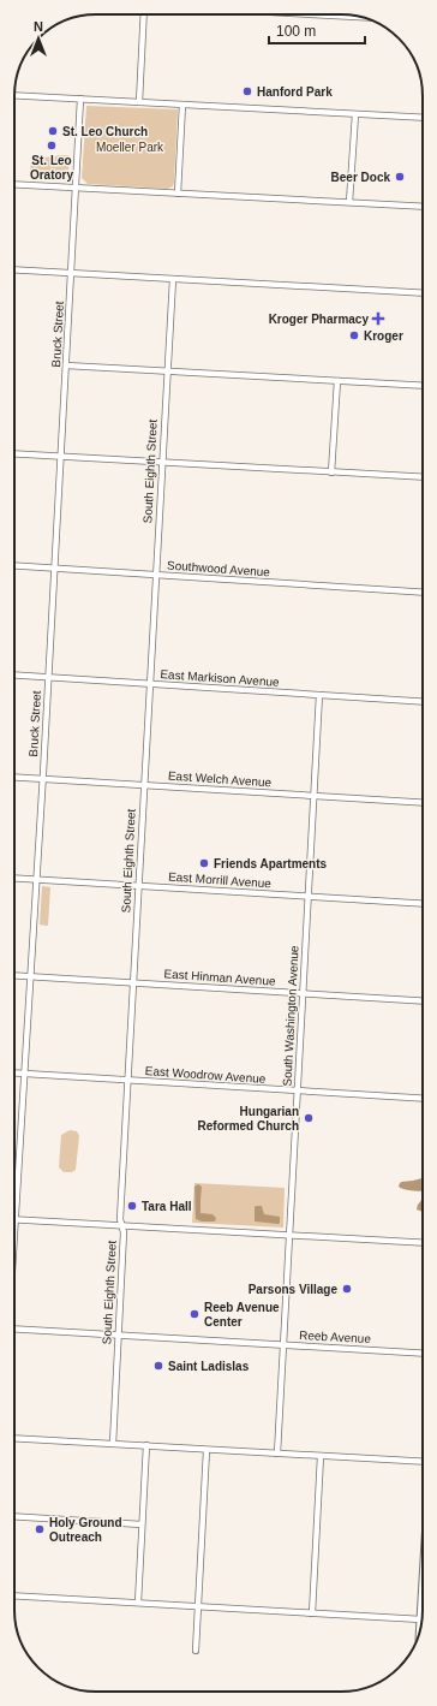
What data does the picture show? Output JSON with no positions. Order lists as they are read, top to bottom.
{
  "streets": {
    "street": [
      "Bruck Street",
      "South Eighth Street",
      "Southwood Avenue",
      "East Markison Avenue",
      "East Welch Avenue",
      "East Morrill Avenue",
      "East Hinman Avenue",
      "South Washington Avenue",
      "East Woodrow Avenue",
      "Reeb Avenue"
    ]
  },
  "crossings": [
    ["Bruck Street", "Southwood Avenue"],
    ["Bruck Street", "East Markison Avenue"],
    ["Bruck Street", "East Welch Avenue"],
    ["Bruck Street", "East Morrill Avenue"],
    ["Bruck Street", "East Hinman Avenue"],
    ["Bruck Street", "East Woodrow Avenue"],
    ["South Eighth Street", "Southwood Avenue"],
    ["South Eighth Street", "East Markison Avenue"],
    ["South Eighth Street", "East Welch Avenue"],
    ["South Eighth Street", "East Morrill Avenue"],
    ["South Eighth Street", "East Hinman Avenue"],
    ["South Eighth Street", "East Woodrow Avenue"],
    ["South Eighth Street", "Reeb Avenue"],
    ["East Markison Avenue", "South Washington Avenue"],
    ["East Welch Avenue", "South Washington Avenue"],
    ["East Morrill Avenue", "South Washington Avenue"],
    ["East Hinman Avenue", "South Washington Avenue"],
    ["South Washington Avenue", "East Woodrow Avenue"],
    ["South Washington Avenue", "Reeb Avenue"]
  ],
  "parks": ["Moeller Park"],
  "places": {
    "other": [
      "Hanford Park",
      "St. Leo Church",
      "St. Leo Oratory",
      "Beer Dock",
      "Kroger",
      "Friends Apartments",
      "Hungarian Reformed Church",
      "Tara Hall",
      "Parsons Village",
      "Reeb Avenue Center",
      "Saint Ladislas",
      "Holy Ground Outreach"
    ],
    "health": ["Kroger Pharmacy"]
  },
  "scale_bar": "100 m",
  "north": "top"
}
